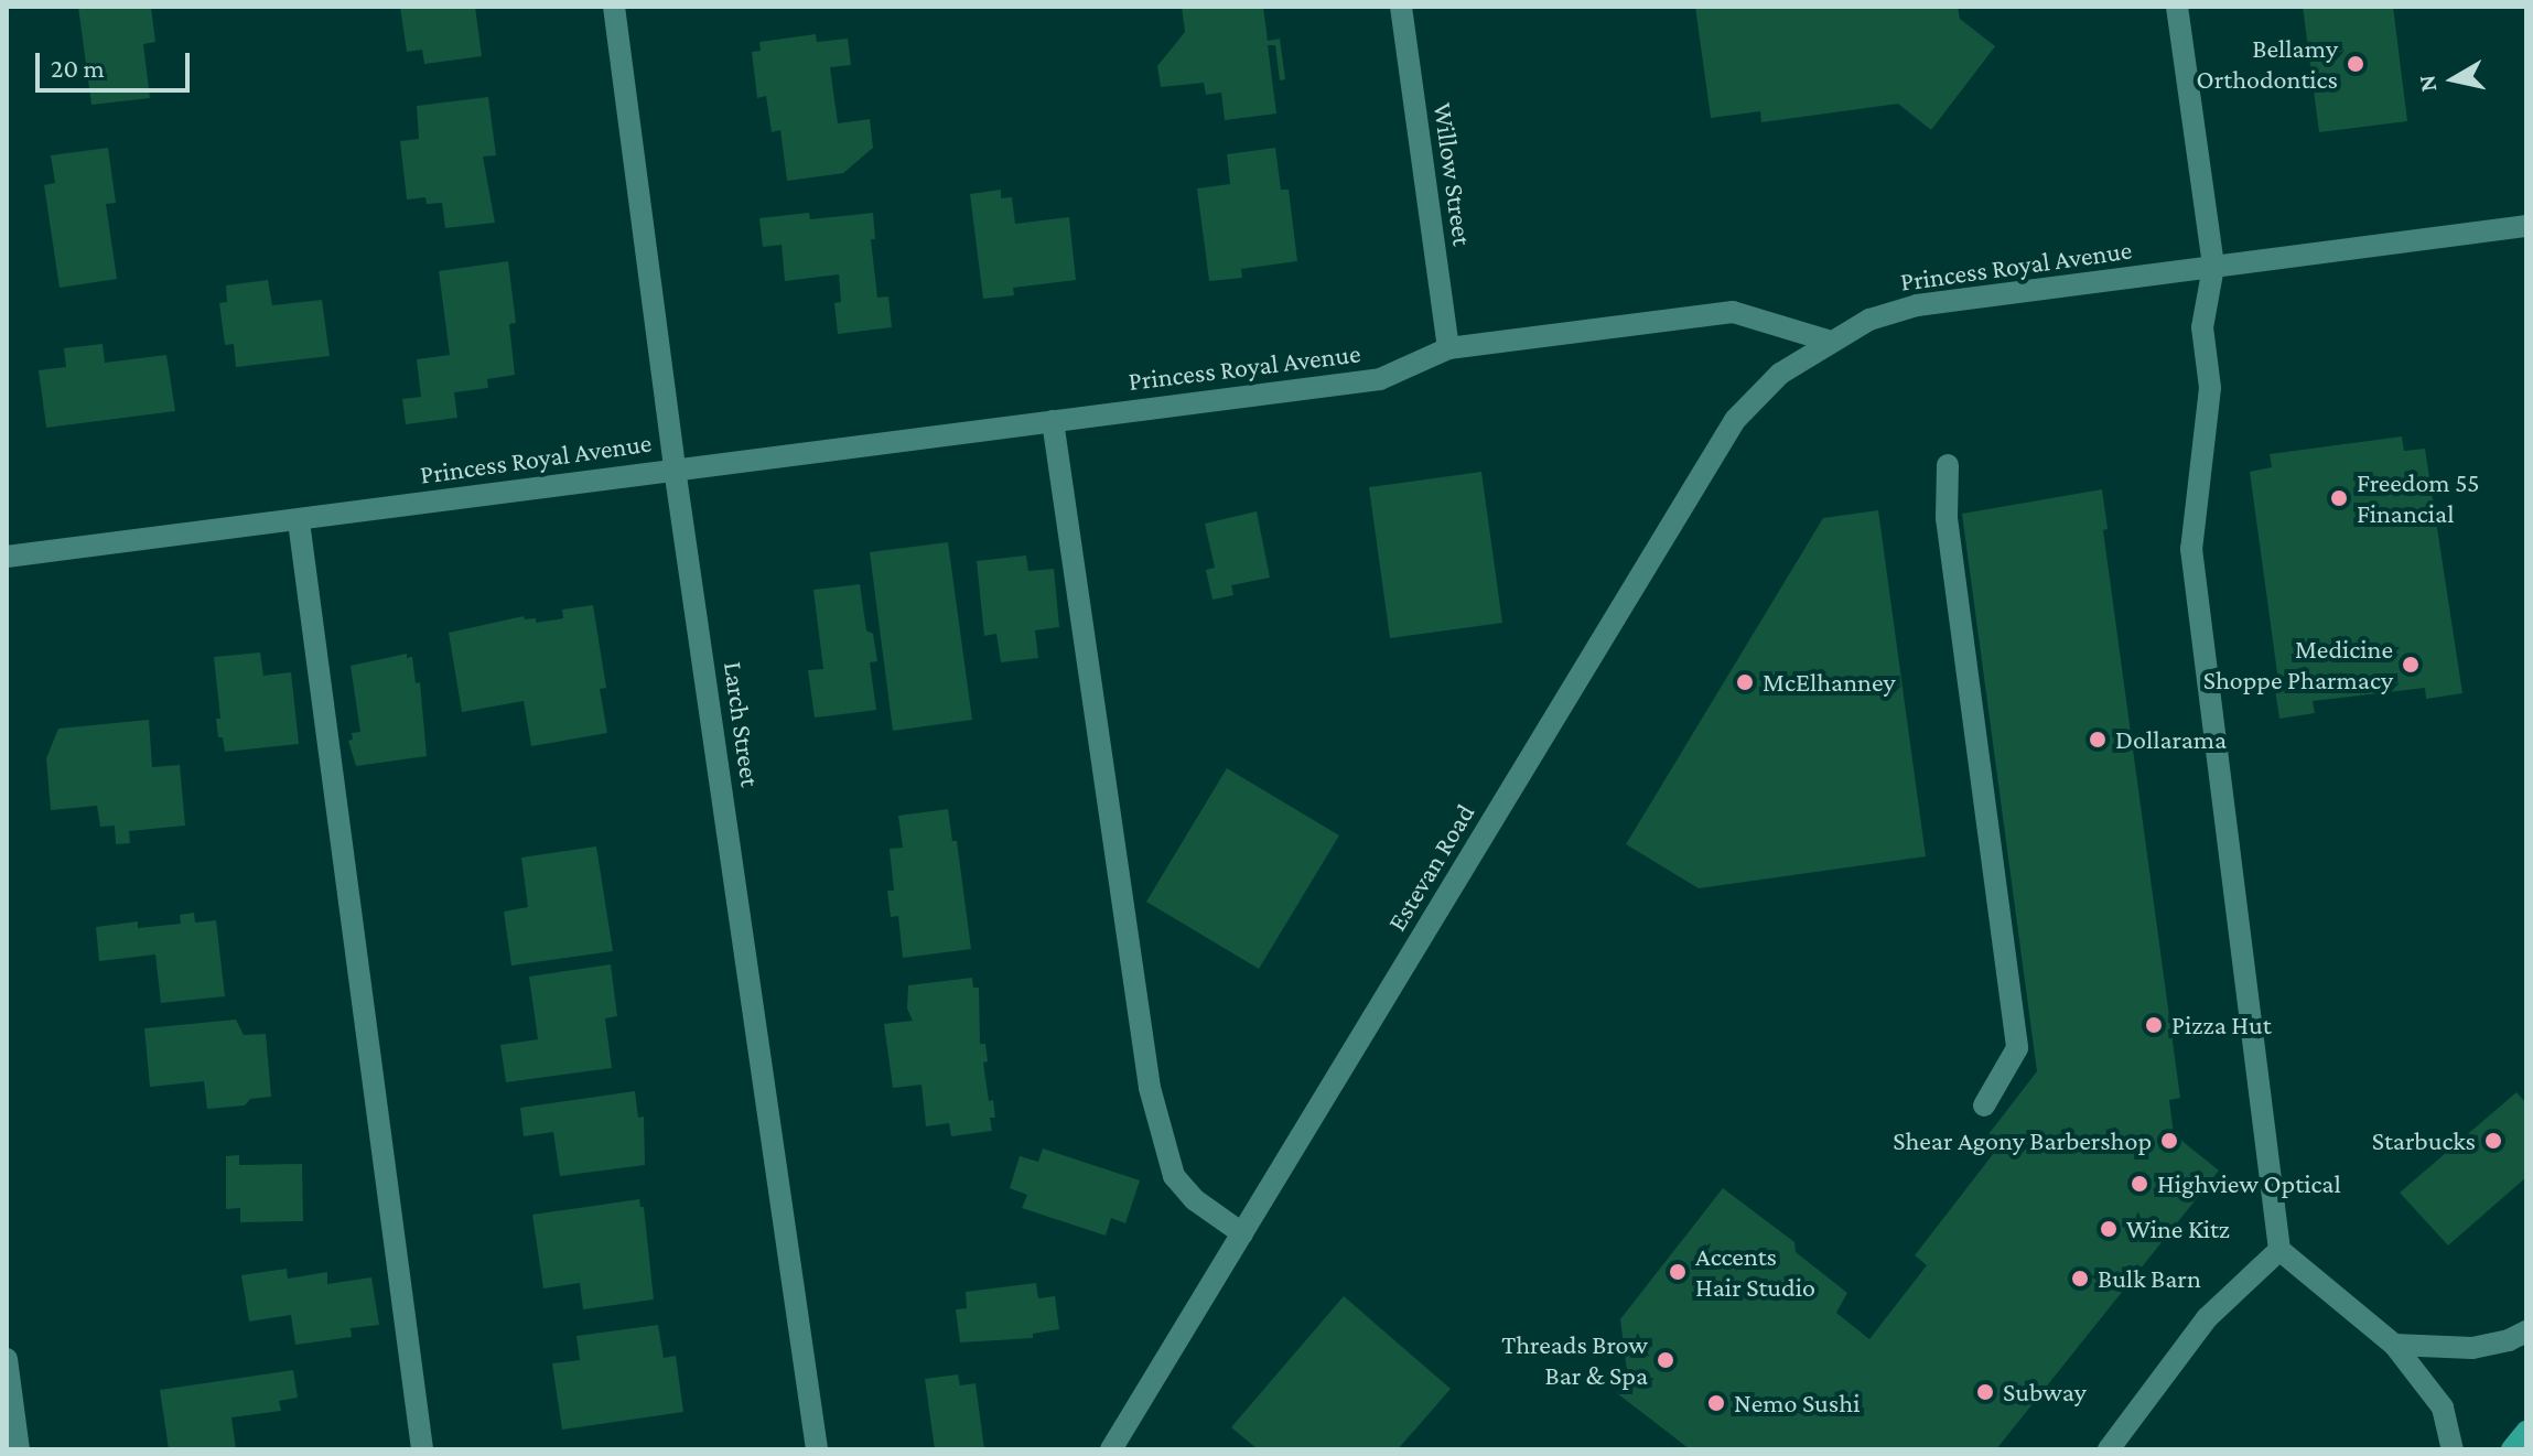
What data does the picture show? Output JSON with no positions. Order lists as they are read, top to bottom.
{
  "streets": {
    "street": [
      "Willow Street",
      "Princess Royal Avenue",
      "Larch Street",
      "Estevan Road"
    ]
  },
  "crossings": [
    ["Willow Street", "Princess Royal Avenue"],
    ["Princess Royal Avenue", "Larch Street"],
    ["Princess Royal Avenue", "Estevan Road"]
  ],
  "places": [
    "Bellamy Orthodontics",
    "Freedom 55 Financial",
    "Medicine Shoppe Pharmacy",
    "McElhanney",
    "Dollarama",
    "Pizza Hut",
    "Shear Agony Barbershop",
    "Starbucks",
    "Highview Optical",
    "Wine Kitz",
    "Accents Hair Studio",
    "Bulk Barn",
    "Threads Brow Bar & Spa",
    "Subway",
    "Nemo Sushi"
  ],
  "scale_bar": "20 m",
  "north": "left"
}
